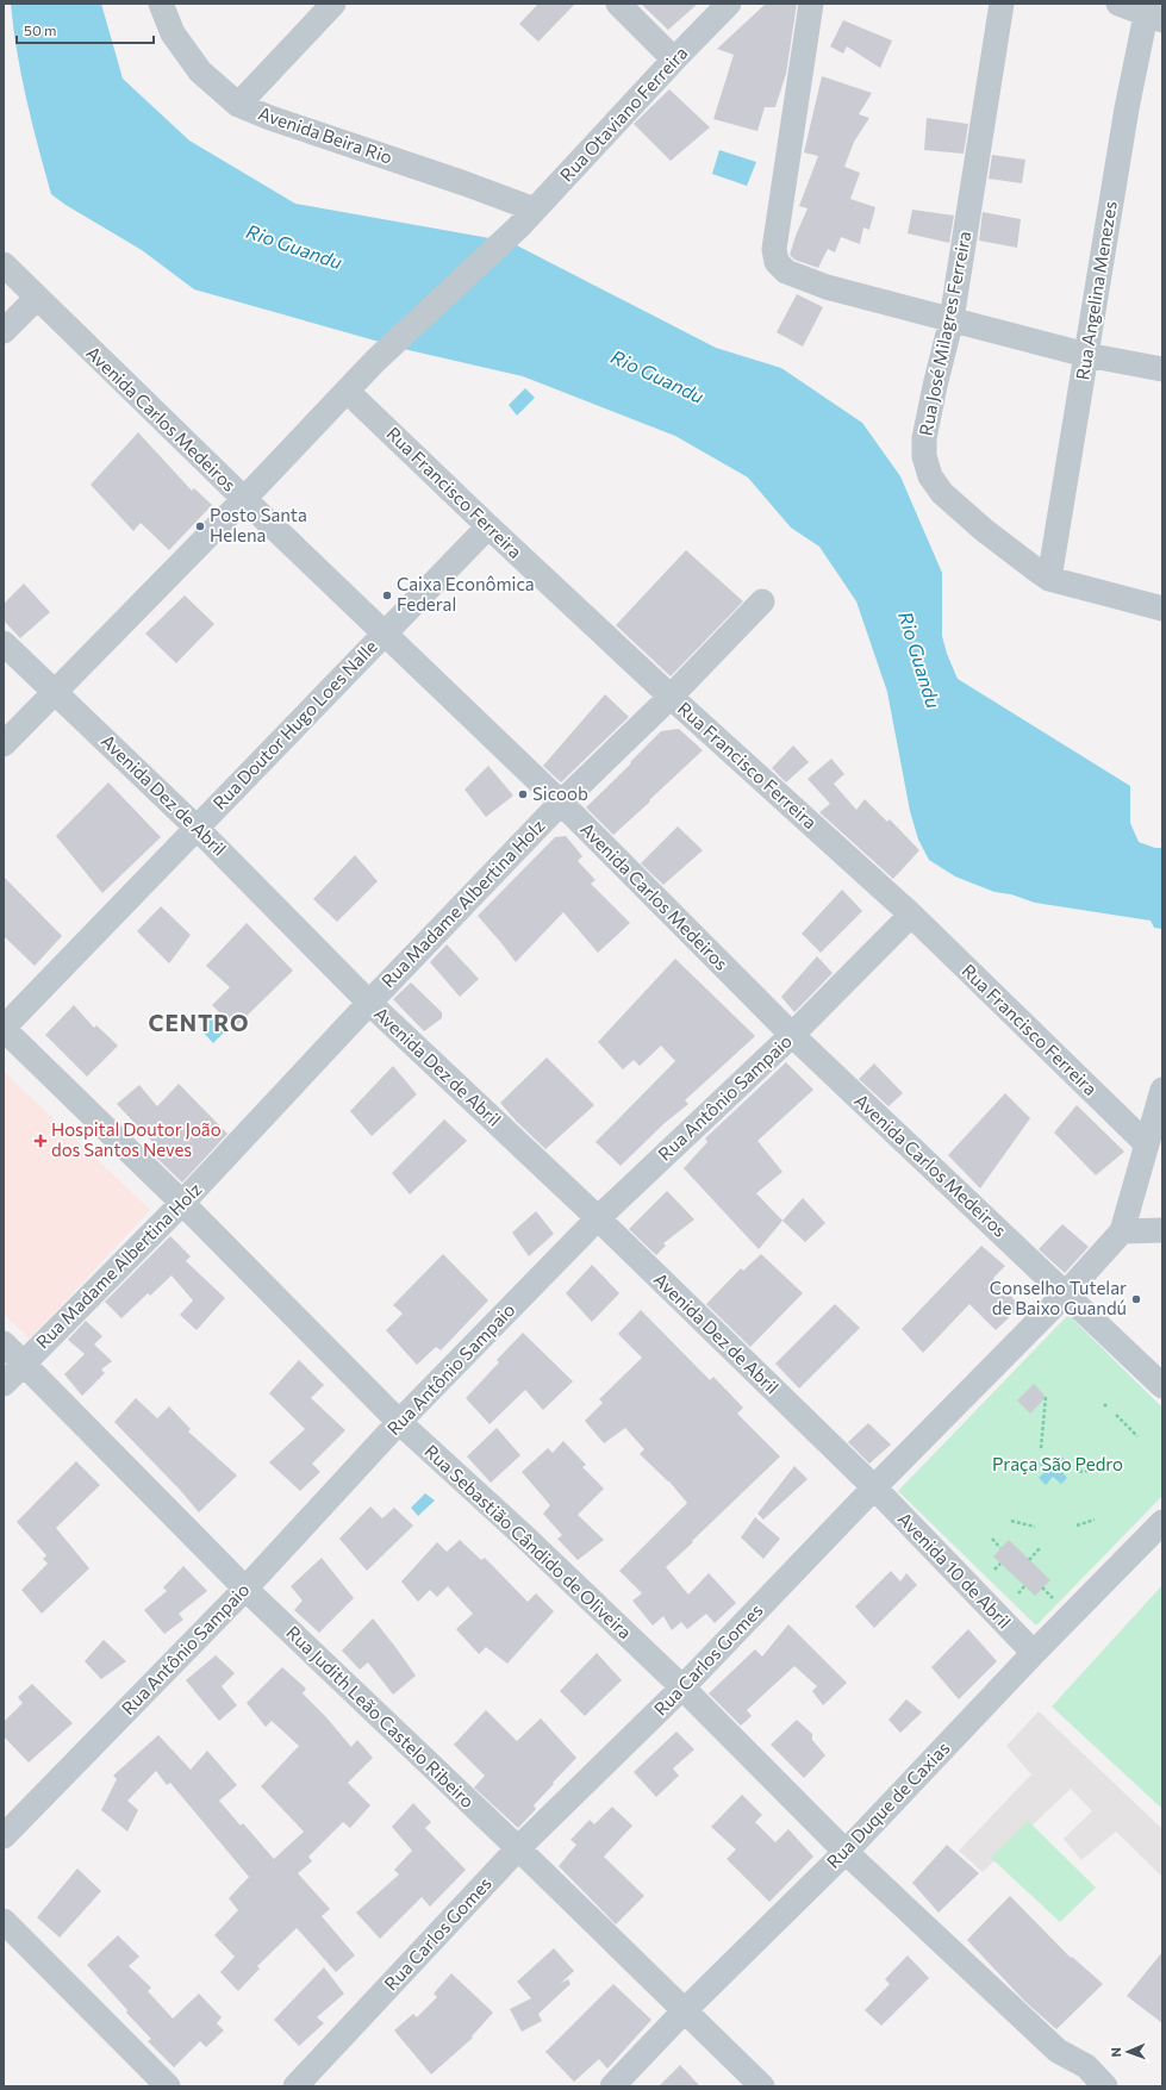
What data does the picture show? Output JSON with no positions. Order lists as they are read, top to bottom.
{
  "streets": {
    "street": [
      "Rua Otaviano Ferreira",
      "Avenida Beira Rio",
      "Rua Angelina Menezes",
      "Rua José Milagres Ferreira",
      "Avenida Carlos Medeiros",
      "Rua Francisco Ferreira",
      "Rua Doutor Hugo Loes Nalle",
      "Avenida Dez de Abril",
      "Rua Madame Albertina Holz",
      "Rua Antônio Sampaio",
      "Rua Sebastião Cândido de Oliveira",
      "Avenida 10 de Abril",
      "Rua Carlos Gomes",
      "Rua Judith Leão Castelo Ribeiro",
      "Rua Duque de Caxias"
    ]
  },
  "crossings": [
    ["Rua Otaviano Ferreira", "Avenida Beira Rio"],
    ["Rua Otaviano Ferreira", "Avenida Carlos Medeiros"],
    ["Rua Otaviano Ferreira", "Rua Francisco Ferreira"],
    ["Rua Otaviano Ferreira", "Avenida Dez de Abril"],
    ["Rua Angelina Menezes", "Rua José Milagres Ferreira"],
    ["Avenida Carlos Medeiros", "Rua Doutor Hugo Loes Nalle"],
    ["Avenida Carlos Medeiros", "Rua Madame Albertina Holz"],
    ["Avenida Carlos Medeiros", "Rua Antônio Sampaio"],
    ["Avenida Carlos Medeiros", "Rua Carlos Gomes"],
    ["Rua Francisco Ferreira", "Rua Doutor Hugo Loes Nalle"],
    ["Rua Francisco Ferreira", "Rua Madame Albertina Holz"],
    ["Rua Francisco Ferreira", "Rua Antônio Sampaio"],
    ["Rua Doutor Hugo Loes Nalle", "Avenida Dez de Abril"],
    ["Rua Doutor Hugo Loes Nalle", "Rua Sebastião Cândido de Oliveira"],
    ["Avenida Dez de Abril", "Rua Madame Albertina Holz"],
    ["Avenida Dez de Abril", "Rua Antônio Sampaio"],
    ["Avenida Dez de Abril", "Avenida 10 de Abril"],
    ["Avenida Dez de Abril", "Rua Carlos Gomes"],
    ["Rua Madame Albertina Holz", "Rua Sebastião Cândido de Oliveira"],
    ["Rua Madame Albertina Holz", "Rua Judith Leão Castelo Ribeiro"],
    ["Rua Antônio Sampaio", "Rua Sebastião Cândido de Oliveira"],
    ["Rua Antônio Sampaio", "Rua Judith Leão Castelo Ribeiro"],
    ["Rua Sebastião Cândido de Oliveira", "Rua Carlos Gomes"],
    ["Rua Sebastião Cândido de Oliveira", "Rua Duque de Caxias"],
    ["Avenida 10 de Abril", "Rua Carlos Gomes"],
    ["Avenida 10 de Abril", "Rua Duque de Caxias"],
    ["Rua Carlos Gomes", "Rua Judith Leão Castelo Ribeiro"],
    ["Rua Judith Leão Castelo Ribeiro", "Rua Duque de Caxias"]
  ],
  "districts": ["CENTRO"],
  "water": ["Rio Guandu"],
  "parks": ["Praça São Pedro"],
  "places": {
    "other": [
      "Posto Santa Helena",
      "Caixa Econômica Federal",
      "Sicoob",
      "Conselho Tutelar de Baixo Guandú"
    ],
    "health": ["Hospital Doutor João dos Santos Neves"]
  },
  "scale_bar": "50 m",
  "north": "left"
}
